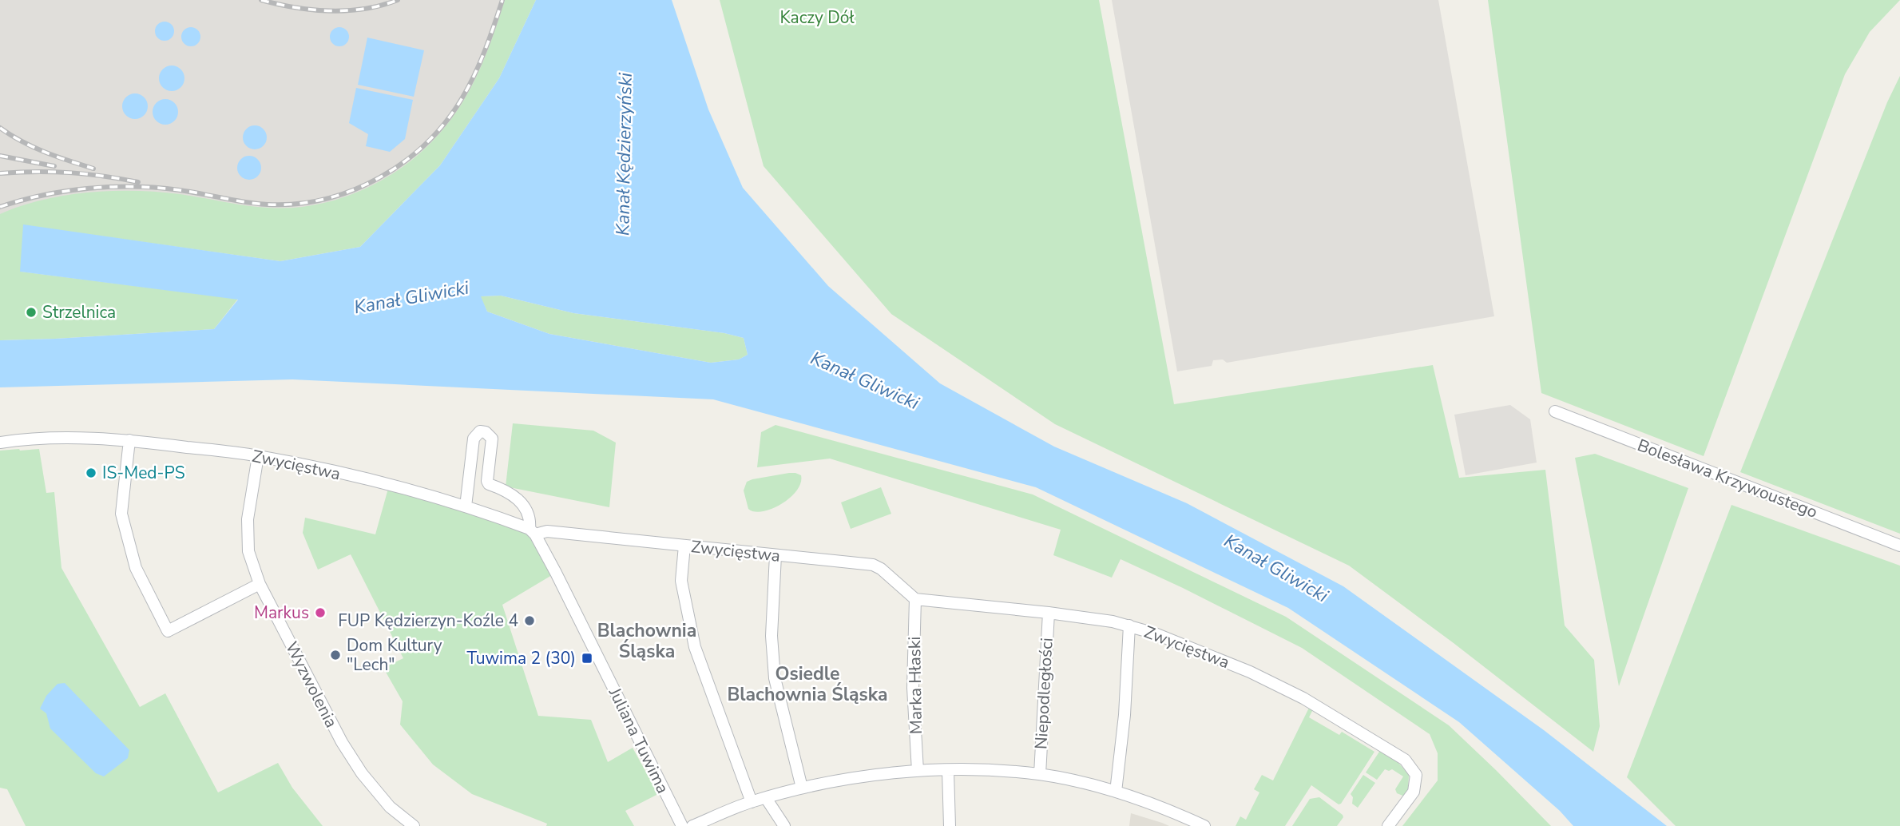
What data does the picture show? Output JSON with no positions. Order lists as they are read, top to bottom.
{
  "streets": {
    "street": [
      "Zwycięstwa",
      "Bolesława Krzywoustego",
      "Wyzwolenia",
      "Marka Hłaski",
      "Niepodległości",
      "Juliana Tuwima"
    ]
  },
  "crossings": [
    ["Zwycięstwa", "Wyzwolenia"],
    ["Zwycięstwa", "Marka Hłaski"],
    ["Zwycięstwa", "Niepodległości"],
    ["Zwycięstwa", "Juliana Tuwima"]
  ],
  "districts": ["Blachownia Śląska", "Osiedle Blachownia Śląska"],
  "water": ["Kanał Kędzierzyński", "Kanał Gliwicki"],
  "parks": ["Kaczy Dół"],
  "places": {
    "other": [
      "Strzelnica",
      "IS-Med-PS",
      "Markus",
      "FUP Kędzierzyn-Koźle 4",
      "Dom Kultury \"Lech\""
    ],
    "transit": ["Tuwima 2 (30)"]
  }
}
